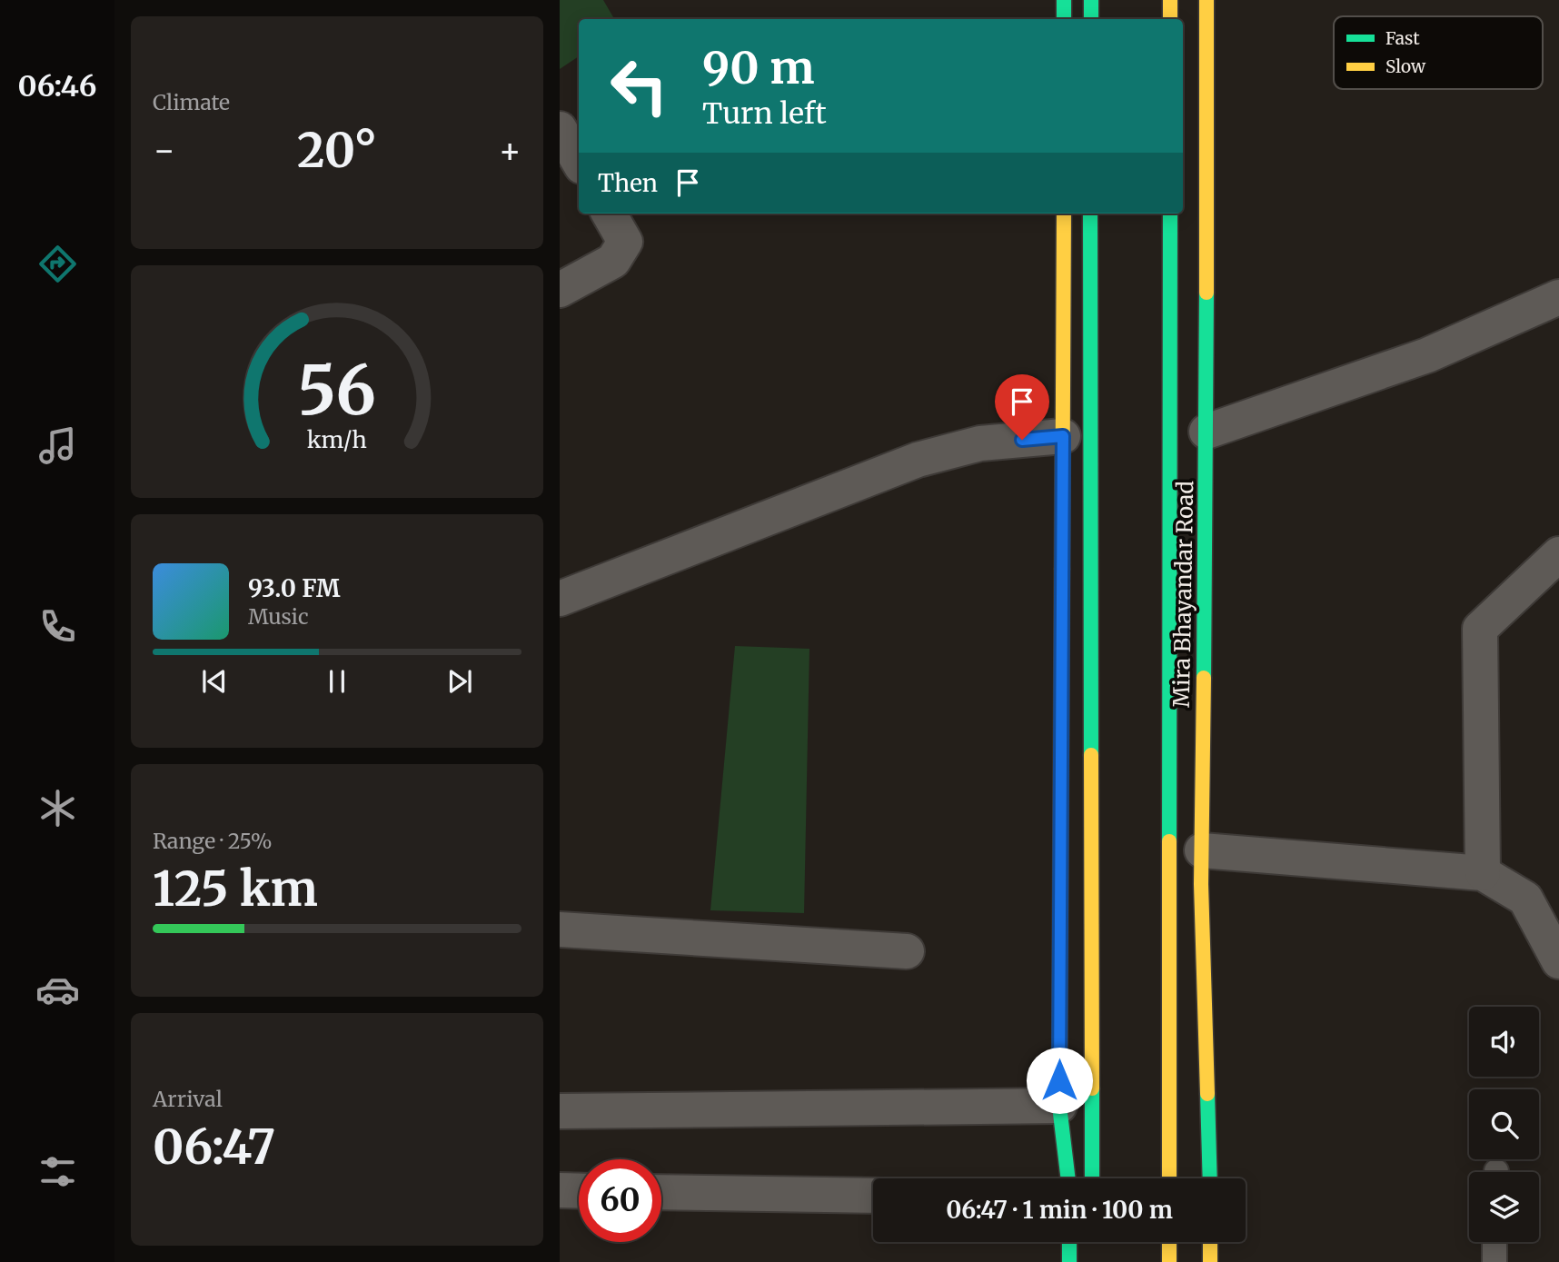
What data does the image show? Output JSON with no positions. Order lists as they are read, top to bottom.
{
  "streets": {
    "main road": ["Mira Bhayandar Road"]
  },
  "legend": ["Fast", "Slow"],
  "page": {
    "tabs": "06:46",
    "tile": [
      "Climate",
      ["Range · 25%", "125 km"],
      ["Arrival", "06:47"]
    ],
    "turn": ["90 m", "Turn left"],
    "heat": ["−", "20°", "+"],
    "then": "Then",
    "song": ["93.0 FM", "Music"],
    "limit": "60",
    "trip": "06:47 · 1 min · 100 m",
    "gauge": ["56", "km/h"]
  }
}
